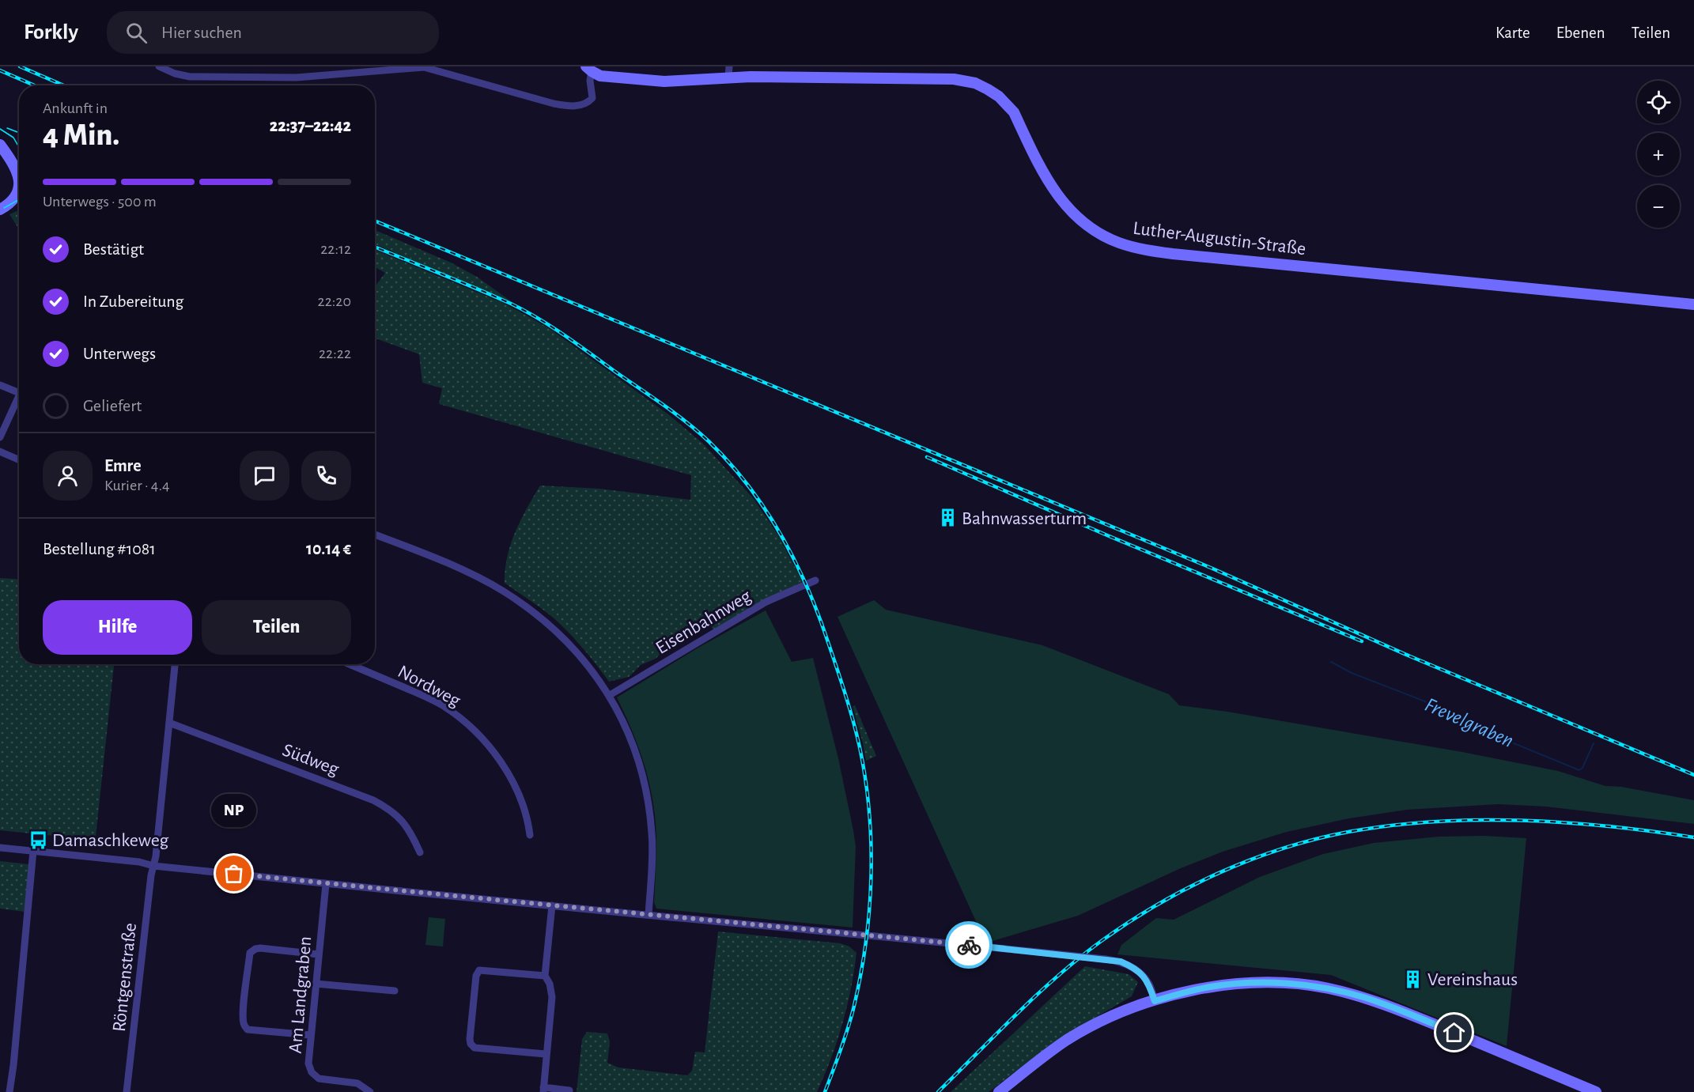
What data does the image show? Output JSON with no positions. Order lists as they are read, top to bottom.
{
  "streets": {
    "street": [
      "Luther-Augustin-Straße",
      "Eisenbahnweg",
      "Nordweg",
      "Südweg",
      "Röntgenstraße",
      "Am Landgraben"
    ]
  },
  "water": ["Frevelgraben"],
  "places": {
    "building": ["Bahnwasserturm", "Vereinshaus"],
    "bus stop": ["Damaschkeweg"],
    "other": ["NP"]
  },
  "page": {
    "header": "Forkly",
    "search": "Hier suchen",
    "nav": ["Karte", "Ebenen", "Teilen"],
    "map_buttons": ["+", "−"],
    "heading": ["4 Min.", "Ankunft in", "22:37–22:42"],
    "panel": [
      "Emre",
      "Kurier · 4.4",
      "Bestellung #1081",
      "10.14 €"
    ],
    "bar": "Unterwegs · 500 m",
    "list": [
      ["Bestätigt", "22:12"],
      ["In Zubereitung", "22:20"],
      ["Unterwegs", "22:22"],
      "Geliefert"
    ],
    "buttons": ["Hilfe", "Teilen"],
    "bubble": "NP"
  }
}
